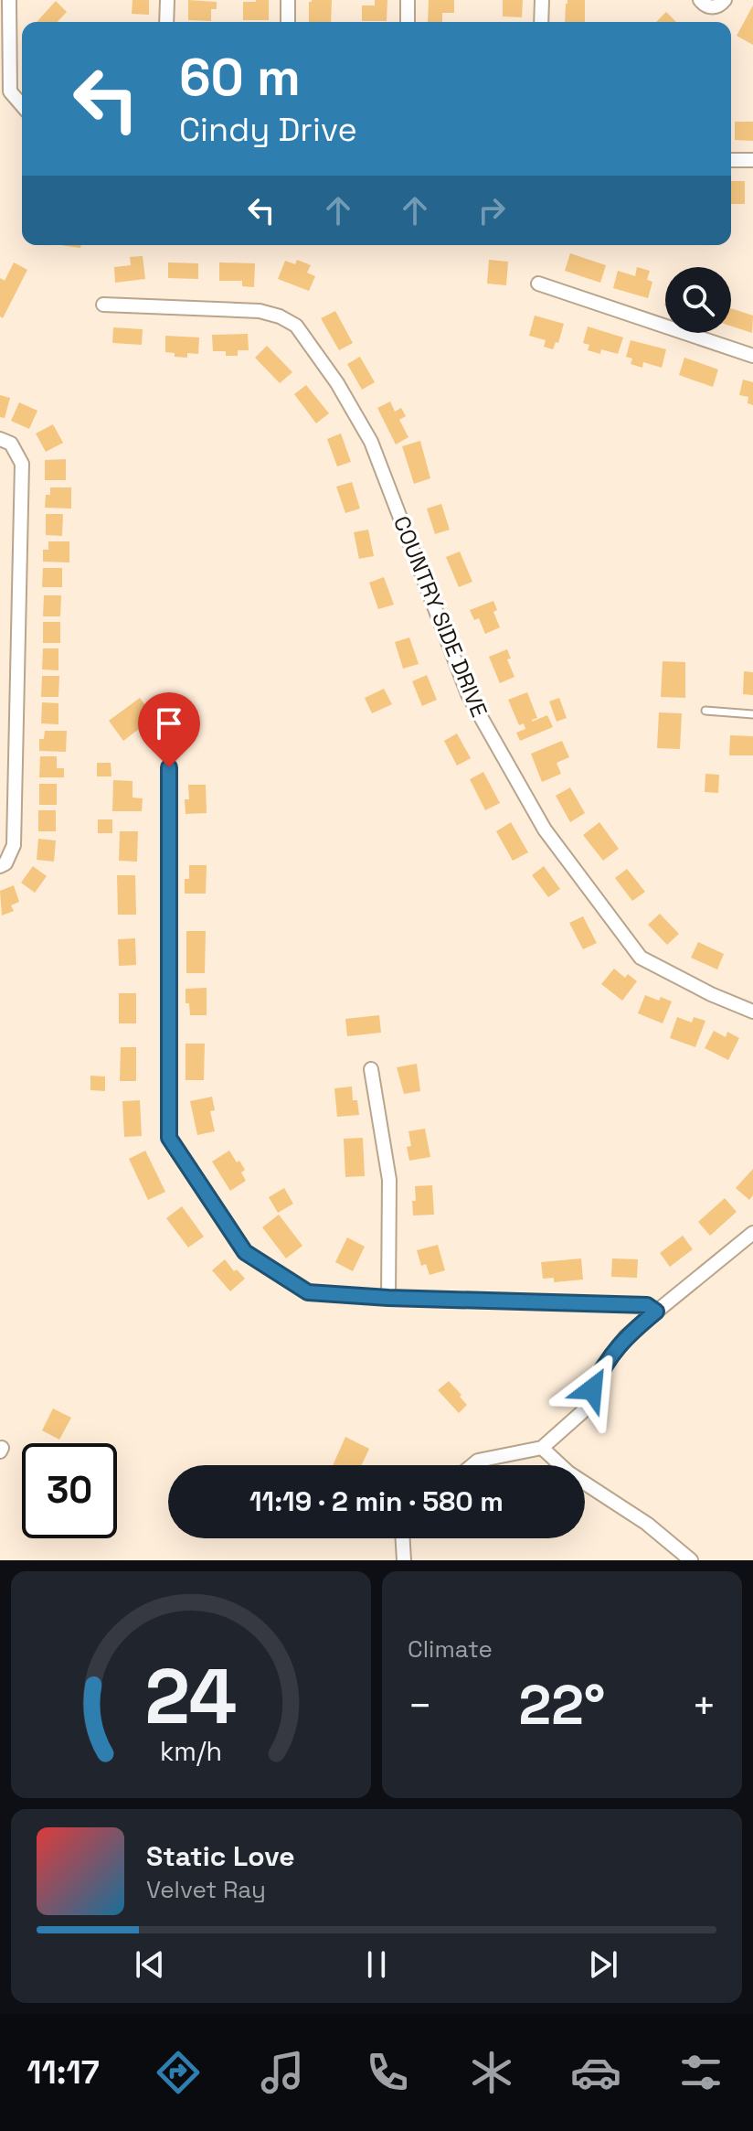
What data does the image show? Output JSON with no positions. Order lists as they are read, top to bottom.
{
  "streets": {
    "street": ["COUNTRY SIDE DRIVE"]
  },
  "page": {
    "turn": ["60 m", "Cindy Drive"],
    "limit": "30",
    "trip": "11:19 · 2 min · 580 m",
    "tile": "Climate",
    "heat": ["−", "22°", "+"],
    "song": ["Static Love", "Velvet Ray"],
    "tabs": "11:17",
    "gauge": ["24", "km/h"]
  }
}
